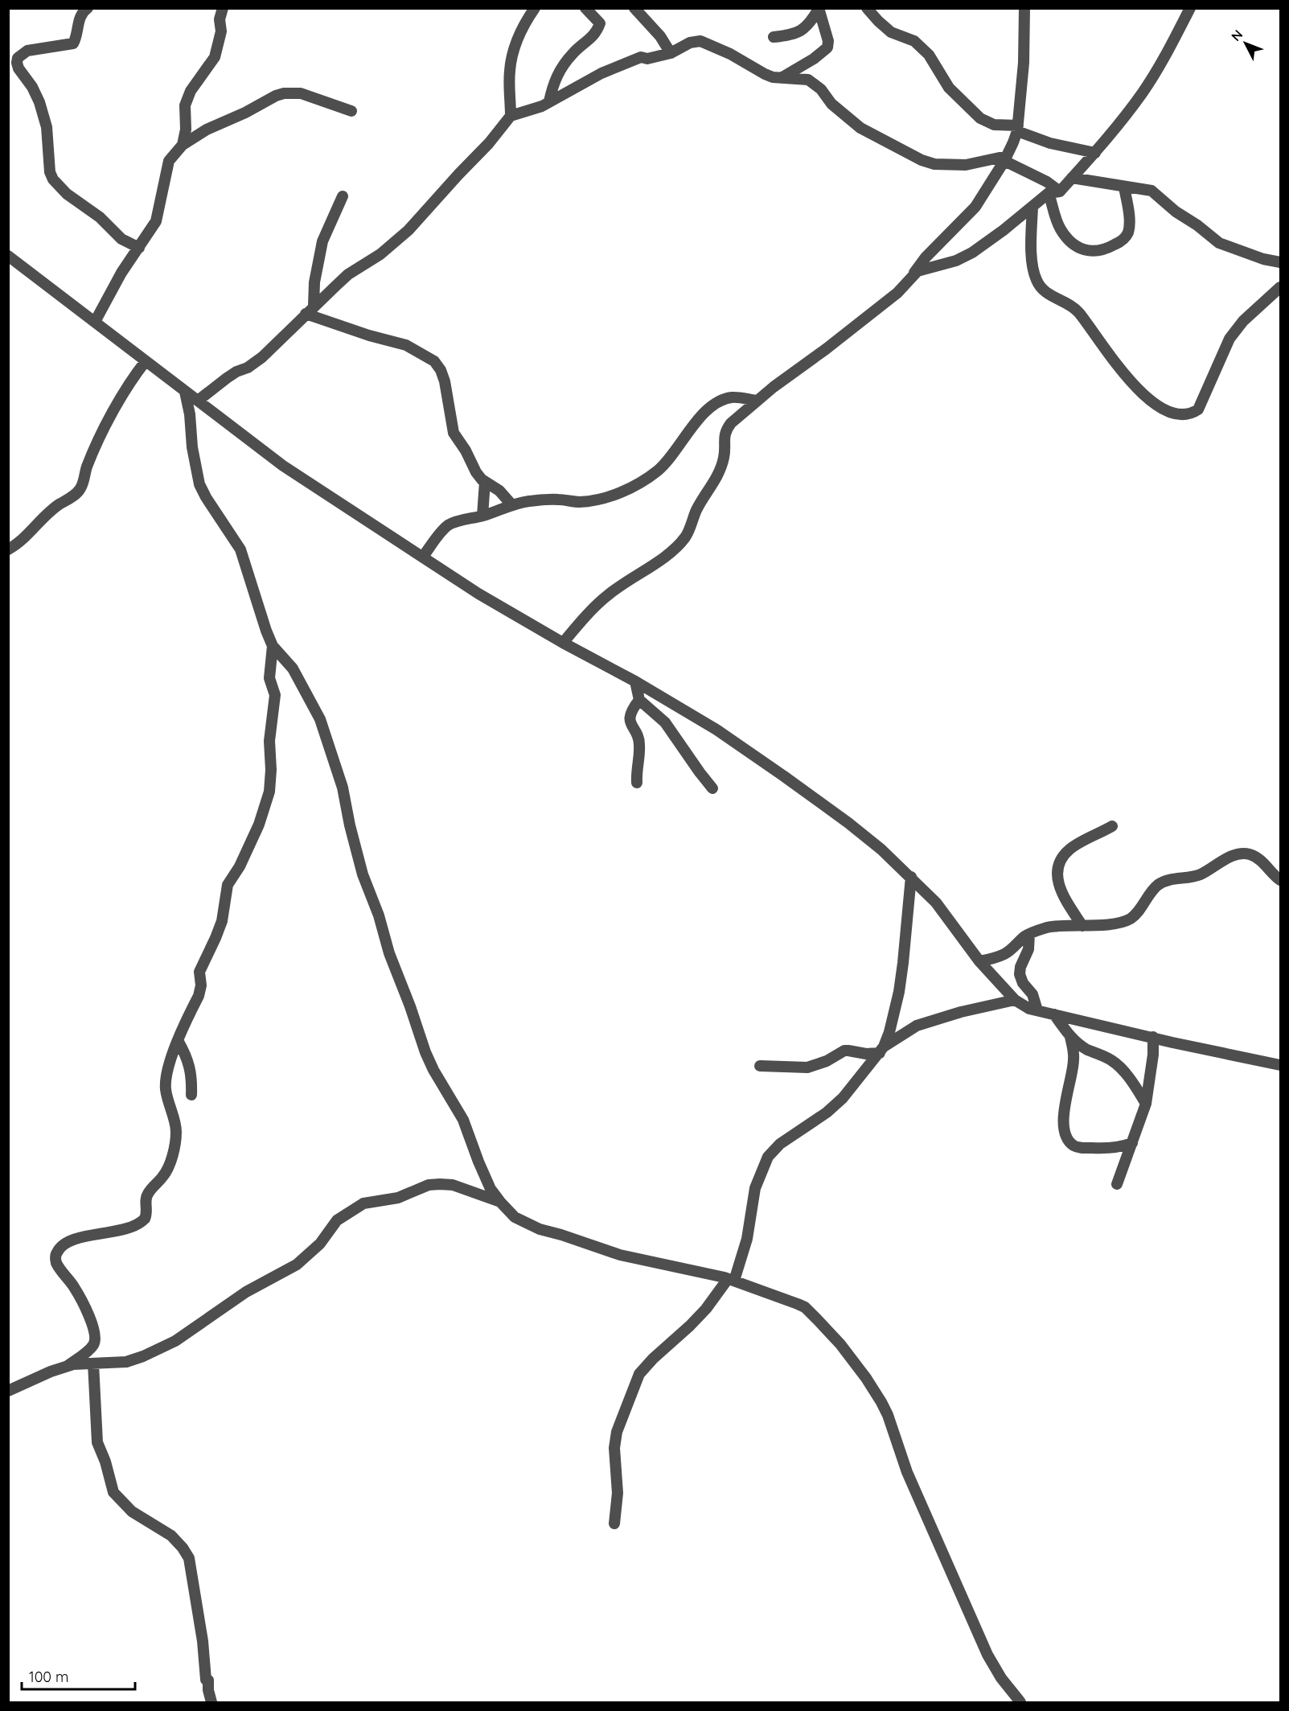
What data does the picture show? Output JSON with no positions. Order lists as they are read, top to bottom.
{
  "scale_bar": "100 m",
  "north": "top left"
}
